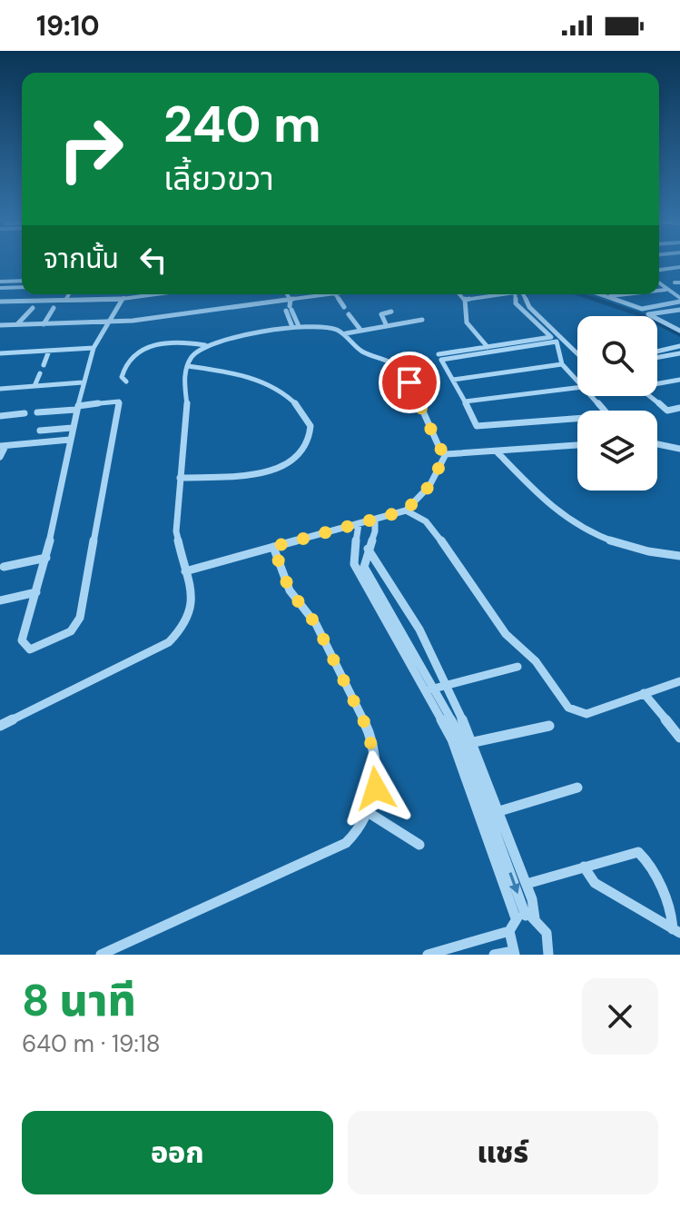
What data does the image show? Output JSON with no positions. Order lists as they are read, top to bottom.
{
  "page": {
    "status": "19:10",
    "turn": ["240 m", "เลี้ยวขวา"],
    "then": "จากนั้น",
    "heading": ["8 นาที", "640 m · 19:18"],
    "buttons": ["ออก", "แชร์"]
  }
}
